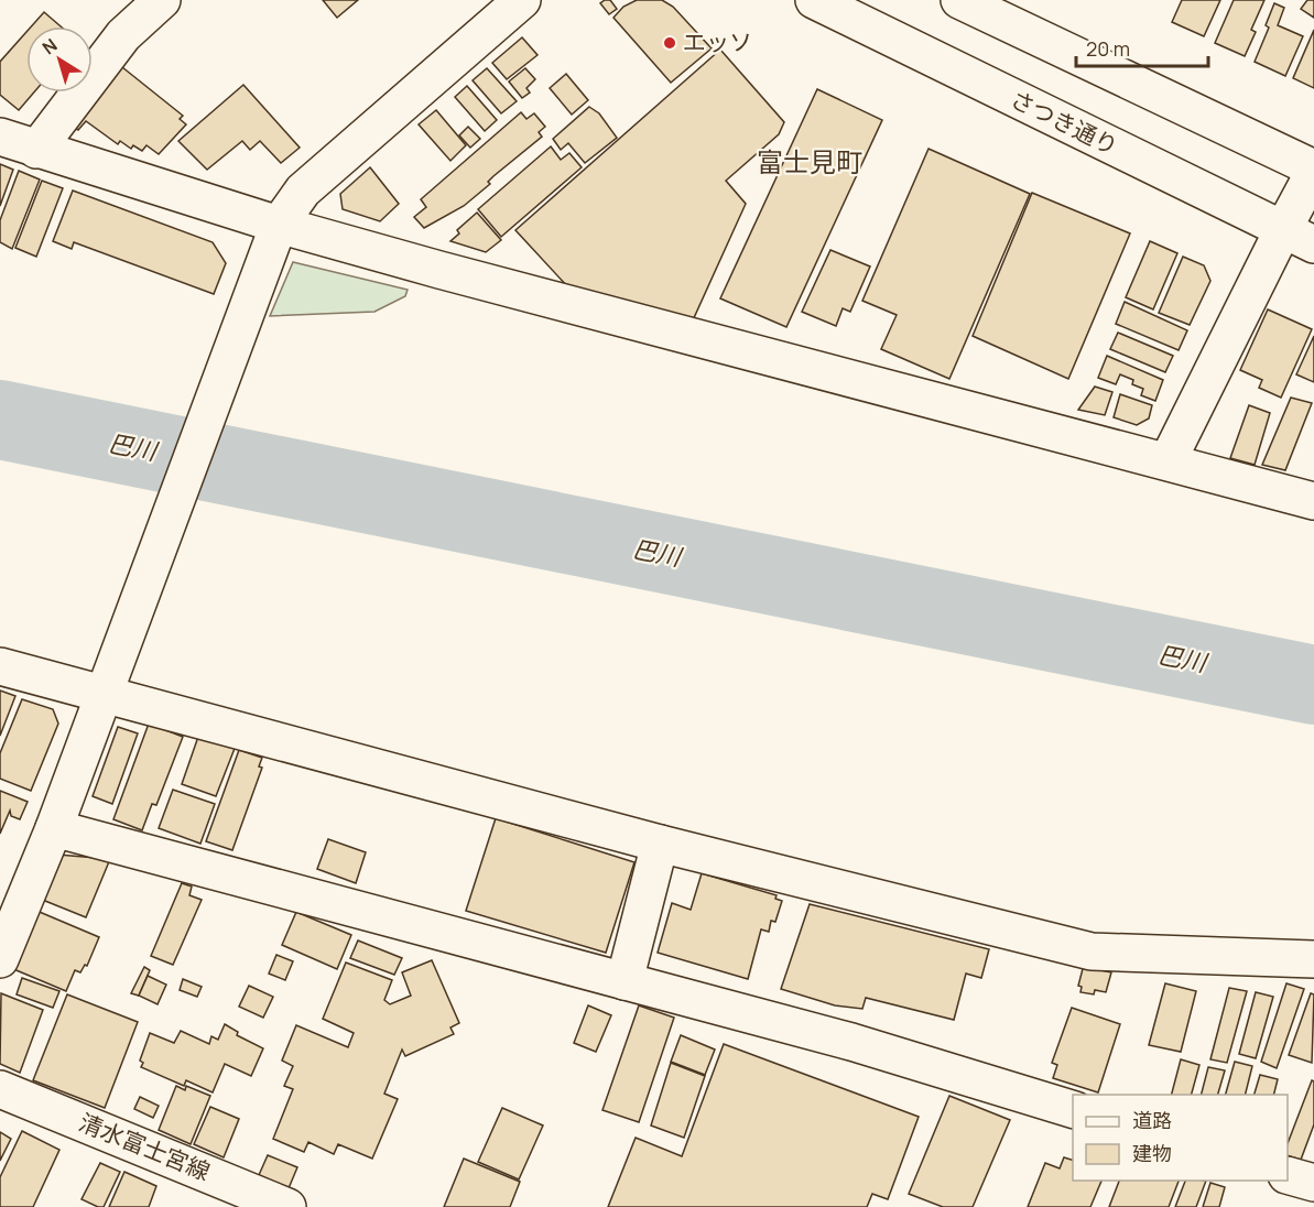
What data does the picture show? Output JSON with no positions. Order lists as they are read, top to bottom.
{
  "streets": {
    "street": ["さつき通り", "清水富士宮線"]
  },
  "districts": ["富士見町"],
  "water": ["巴川"],
  "places": ["エッソ"],
  "legend": ["道路", "建物"],
  "scale_bar": "20 m",
  "north": "top left"
}
